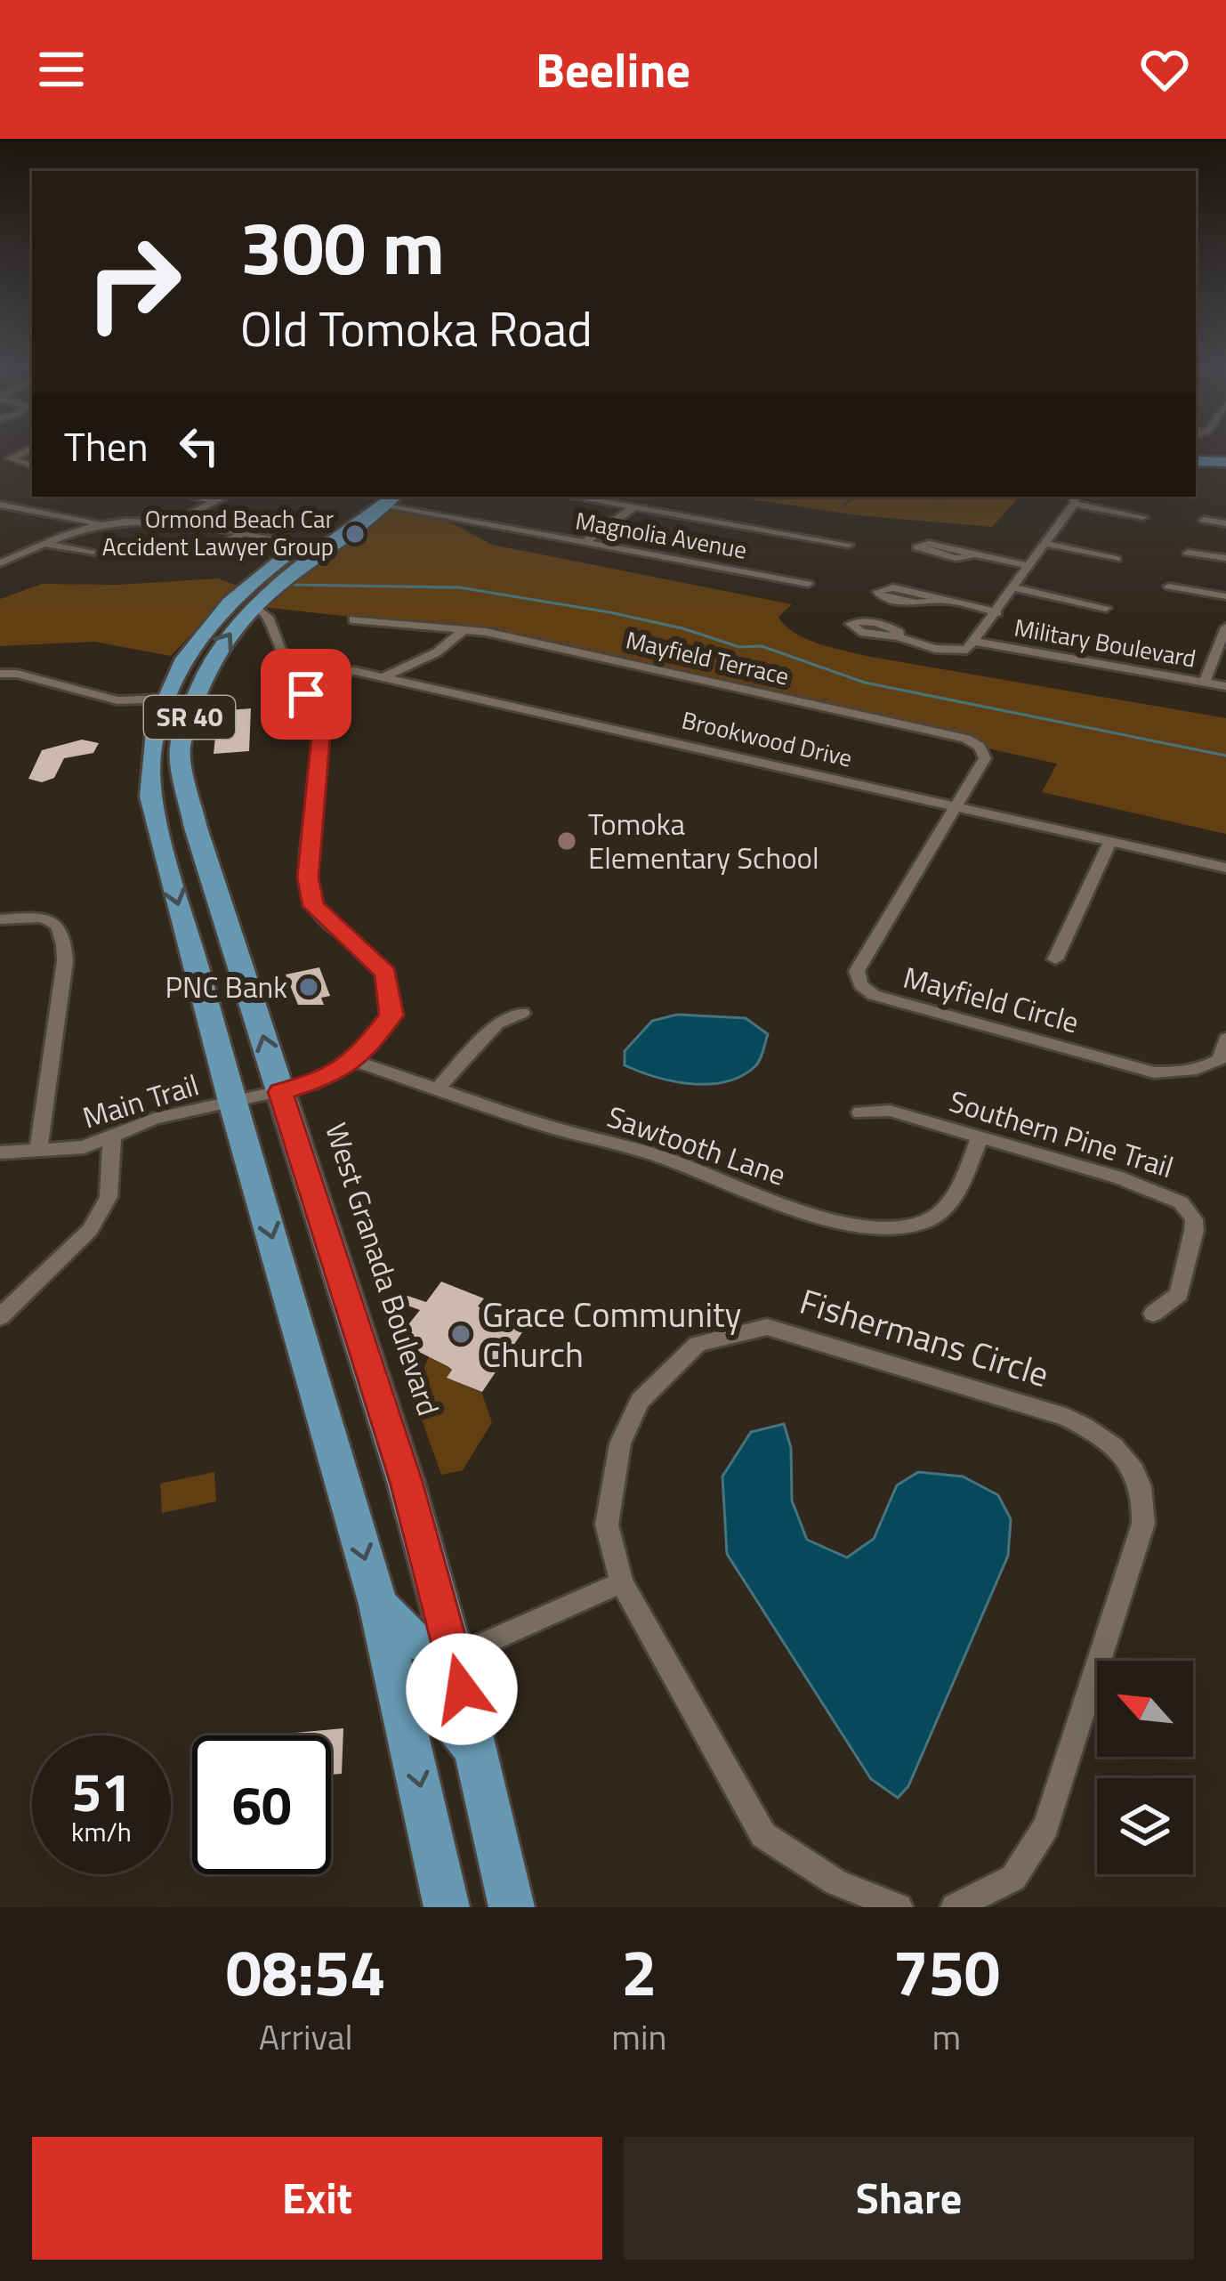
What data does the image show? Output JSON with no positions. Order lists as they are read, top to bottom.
{
  "streets": {
    "main road": ["SR 40", "West Granada Boulevard"],
    "street": [
      "Magnolia Avenue",
      "Military Boulevard",
      "Mayfield Terrace",
      "Brookwood Drive",
      "Mayfield Circle",
      "Main Trail",
      "Southern Pine Trail",
      "Sawtooth Lane",
      "Fishermans Circle"
    ]
  },
  "crossings": [
    ["Magnolia Avenue", "West Granada Boulevard"],
    ["Mayfield Terrace", "Brookwood Drive"],
    ["Mayfield Terrace", "Mayfield Circle"],
    ["Brookwood Drive", "Mayfield Circle"],
    ["Main Trail", "Sawtooth Lane"],
    ["Main Trail", "West Granada Boulevard"],
    ["Southern Pine Trail", "Sawtooth Lane"]
  ],
  "places": [
    "Ormond Beach Car Accident Lawyer Group",
    "Tomoka Elementary School",
    "PNC Bank",
    "Grace Community Church"
  ],
  "north": "top left",
  "page": {
    "header": "Beeline",
    "turn": ["300 m", "Old Tomoka Road"],
    "then": "Then",
    "speed": "51 km/h",
    "limit": "60",
    "eta": [
      "08:54",
      "Arrival",
      "2",
      "min",
      "750",
      "m"
    ],
    "buttons": ["Exit", "Share"]
  }
}
